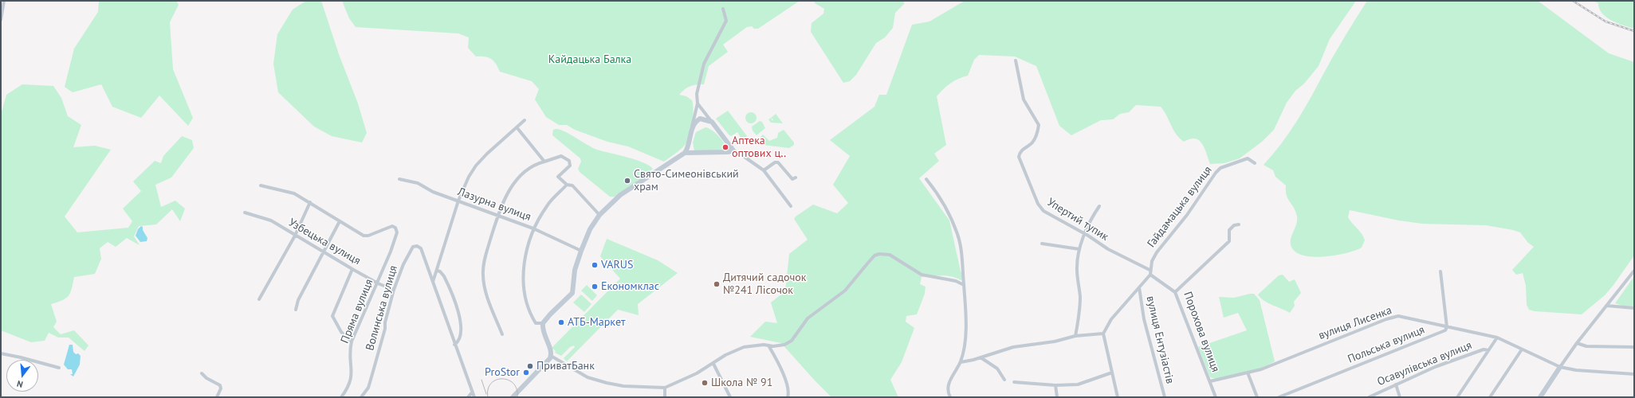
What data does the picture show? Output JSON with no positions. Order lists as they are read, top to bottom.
{
  "streets": {
    "street": [
      "Лазурна вулиця",
      "Гайдамацька вулиця",
      "Упертий тупик",
      "Узбецька вулиця",
      "Волинська вулиця",
      "Пряма вулиця",
      "вулиця Лисенка",
      "Порохова вулиця",
      "вулиця Ентузіастів",
      "Польська вулиця",
      "Осавулівська вулиця"
    ]
  },
  "crossings": [
    ["Гайдамацька вулиця", "Упертий тупик"],
    ["Узбецька вулиця", "Волинська вулиця"],
    ["Узбецька вулиця", "Пряма вулиця"],
    ["вулиця Лисенка", "Порохова вулиця"],
    ["вулиця Лисенка", "Польська вулиця"]
  ],
  "parks": ["Кайдацька Балка"],
  "places": [
    "Аптека оптових ц‥",
    "Свято-Симеонівський храм",
    "VARUS",
    "Дитячий садочок №241 Лісочок",
    "Економклас",
    "АТБ-Маркет",
    "ПриватБанк",
    "ProStor",
    "Школа № 91"
  ],
  "north": "bottom"
}
